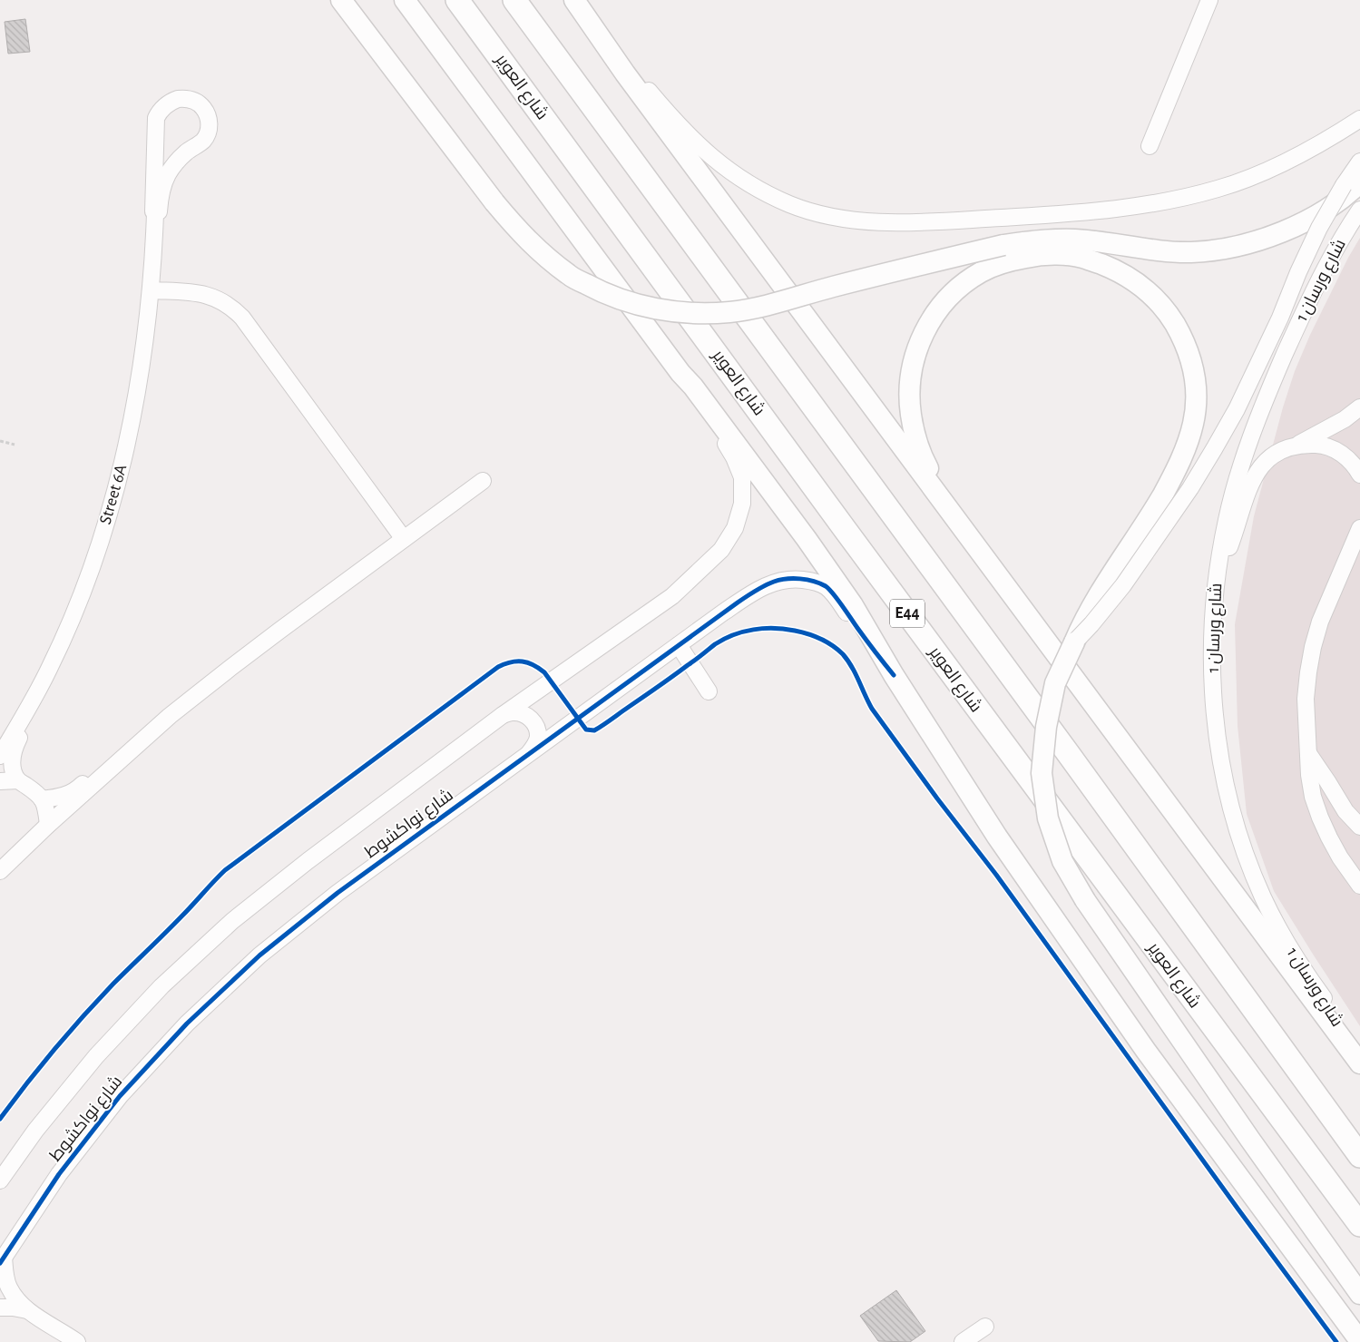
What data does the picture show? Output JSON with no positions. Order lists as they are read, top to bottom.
{
  "streets": {
    "highway": ["شارع العوير", "E44"],
    "street": ["شارع ورسان 1", "Street 6A", "شارع نواكشوط"]
  }
}
